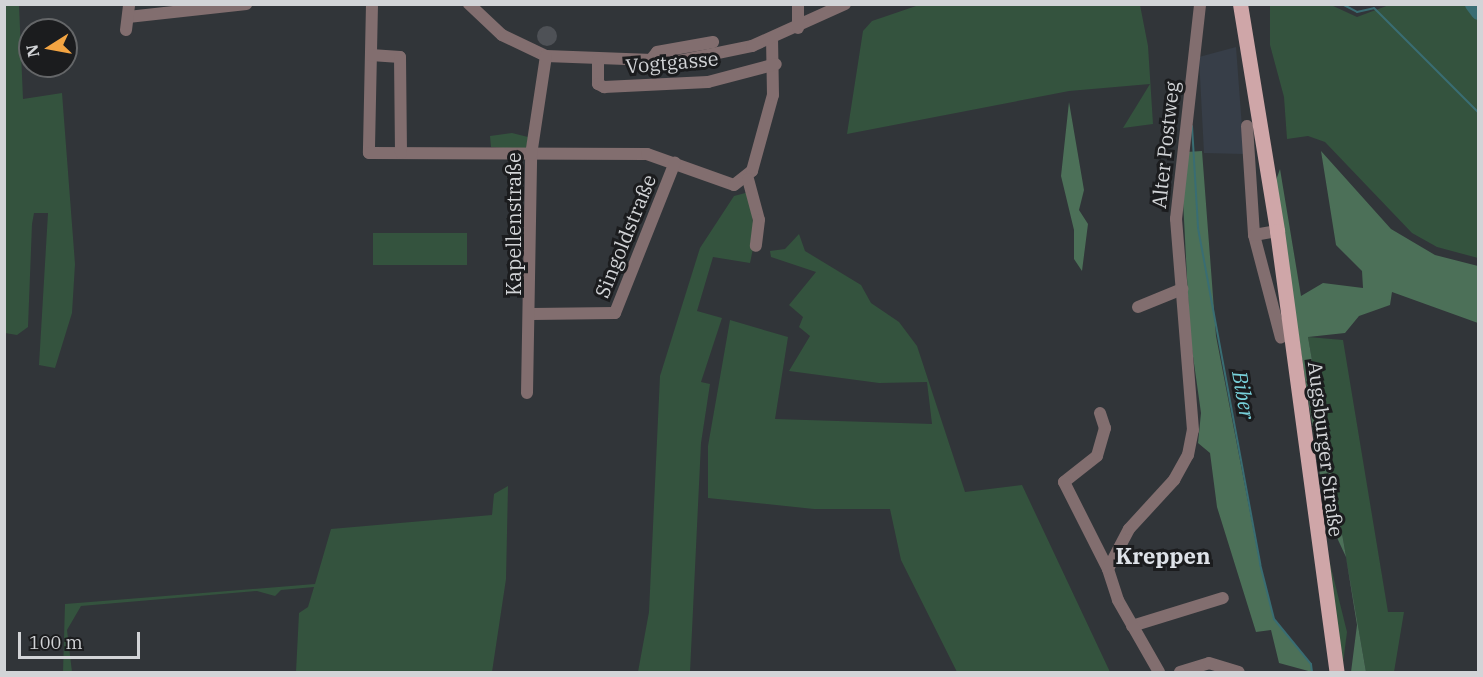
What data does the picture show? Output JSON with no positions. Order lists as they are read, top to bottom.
{
  "streets": {
    "main road": ["Augsburger Straße"],
    "street": [
      "Vogtgasse",
      "Alter Postweg",
      "Kapellenstraße",
      "Singoldstraße"
    ]
  },
  "crossings": [
    ["Kapellenstraße", "Singoldstraße"]
  ],
  "districts": ["Kreppen"],
  "water": ["Biber"],
  "scale_bar": "100 m",
  "north": "left"
}
